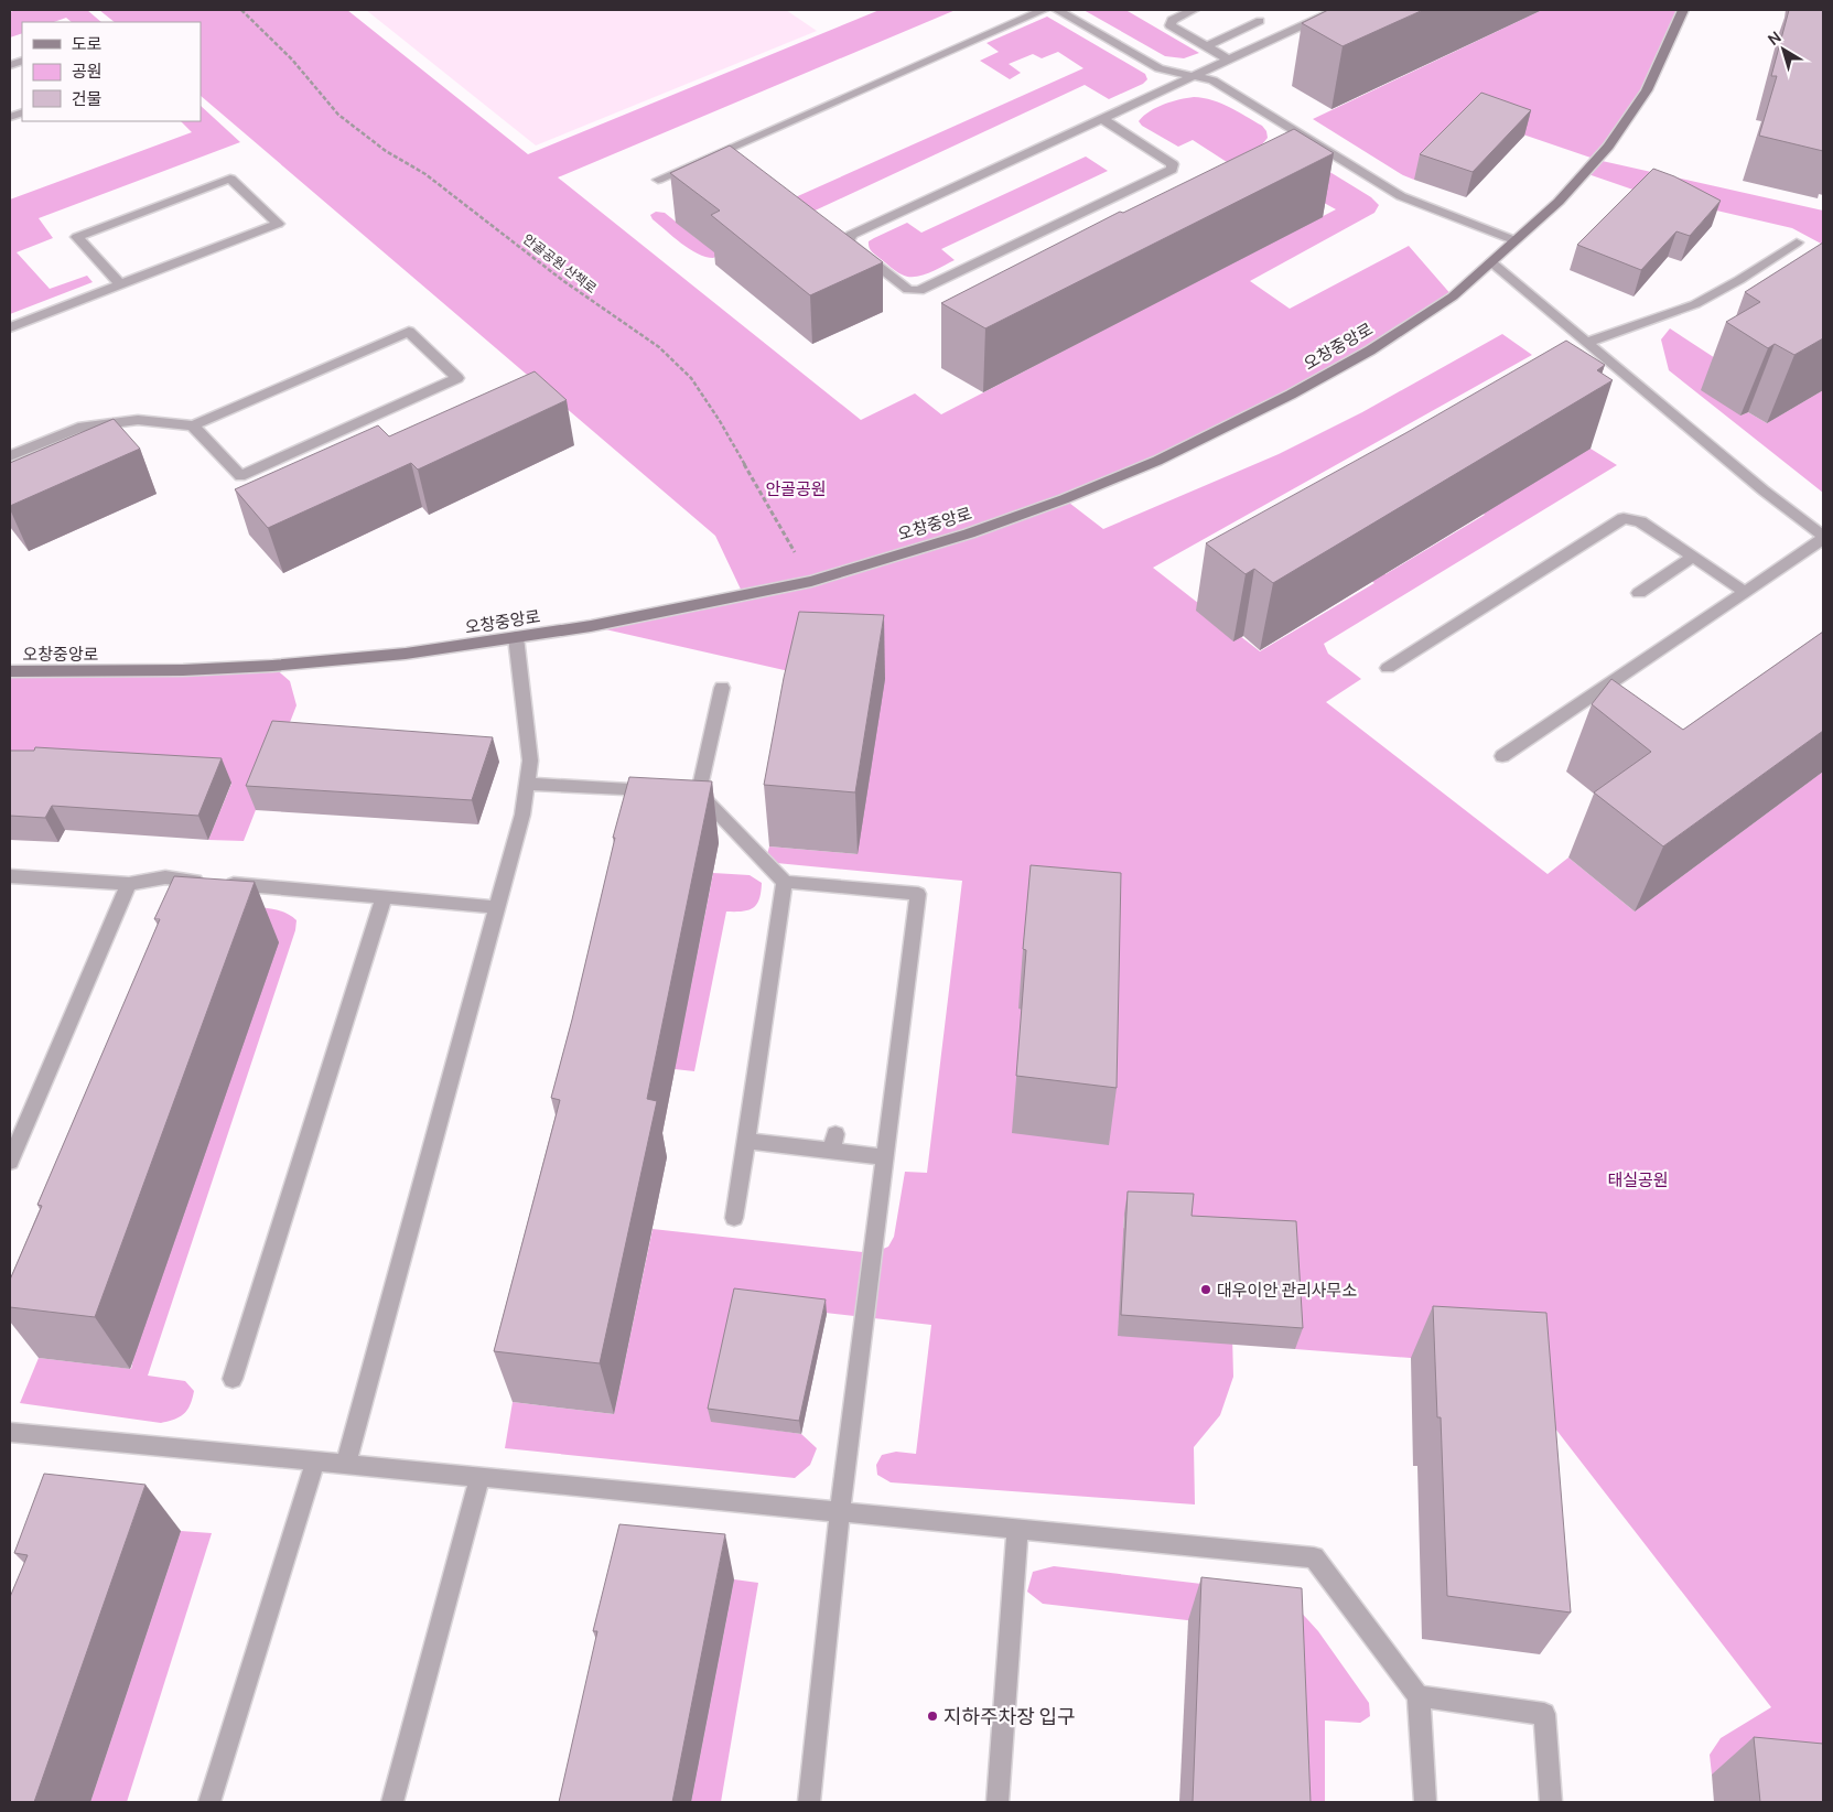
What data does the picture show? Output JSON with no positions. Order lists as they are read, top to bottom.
{
  "streets": {
    "street": ["오창중앙로"],
    "path": ["안골공원 산책로"]
  },
  "crossings": [
    ["안골공원 산책로", "오창중앙로"]
  ],
  "parks": ["안골공원", "태실공원"],
  "places": ["대우이안 관리사무소", "지하주차장 입구"],
  "legend": ["도로", "공원", "건물"],
  "north": "top left"
}
